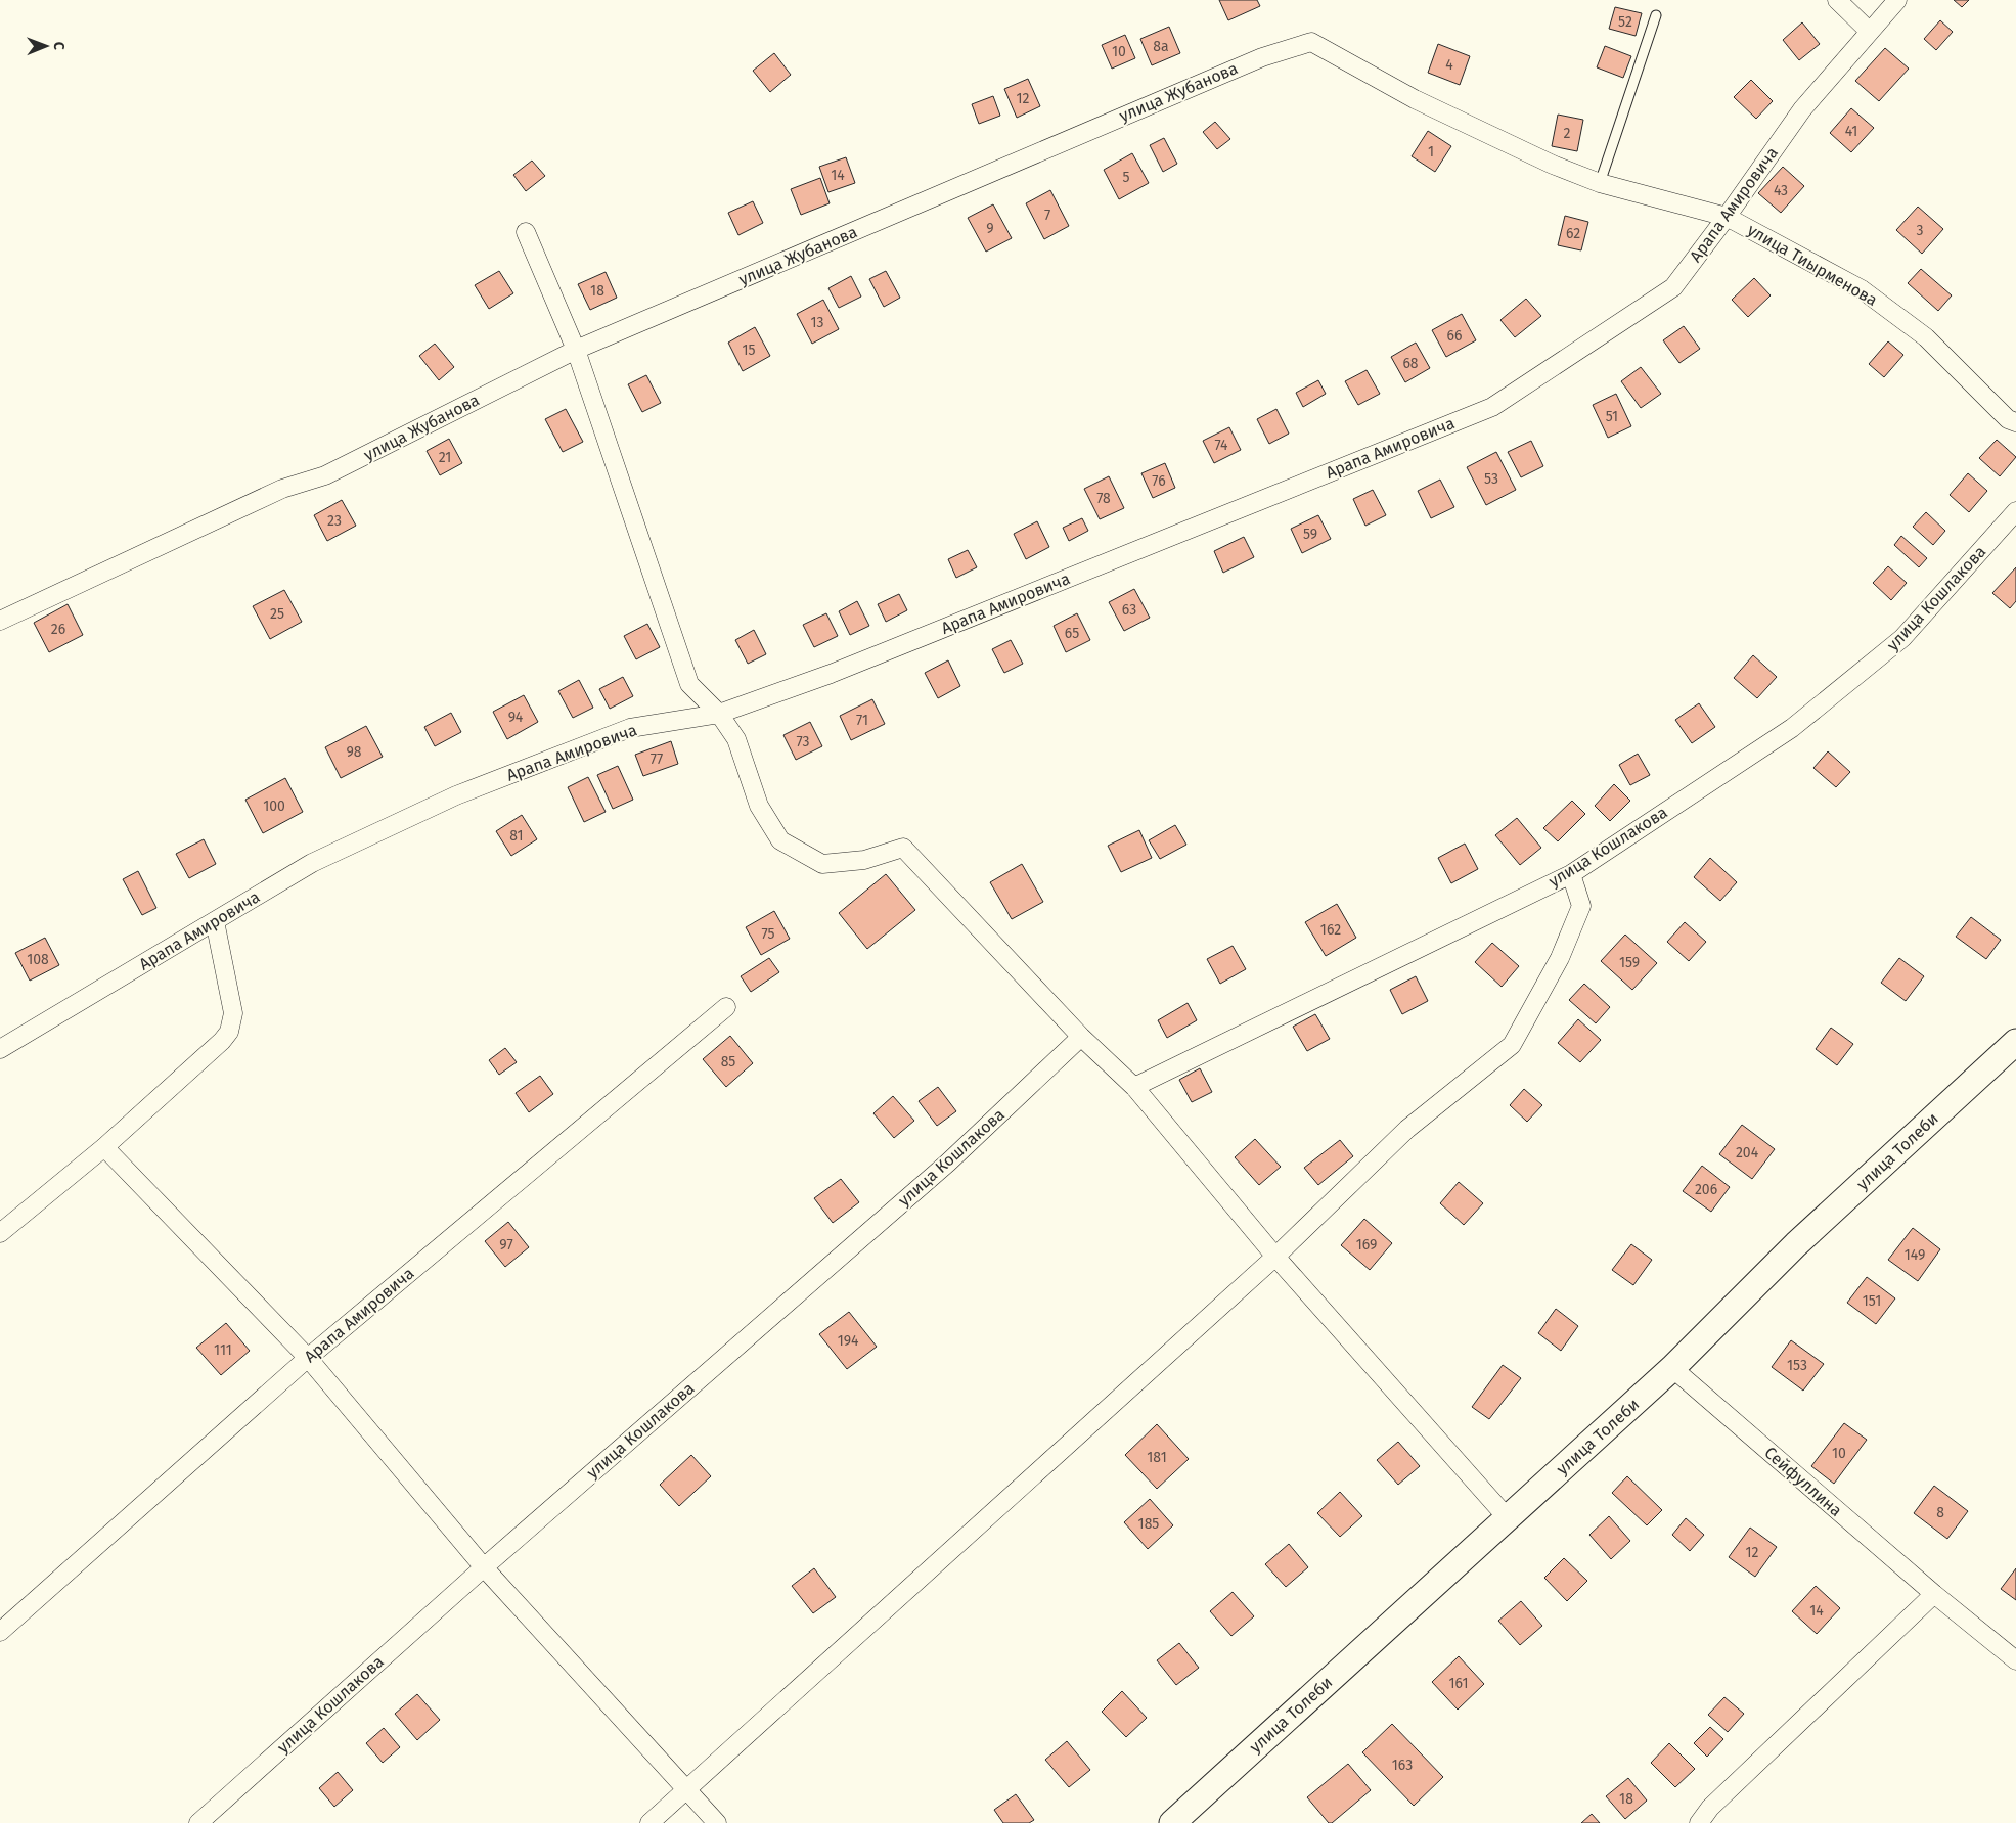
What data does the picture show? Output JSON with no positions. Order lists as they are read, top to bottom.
{
  "streets": {
    "street": [
      "улица Жубанова",
      "Арапа Амировича",
      "улица Тиырменова",
      "улица Кошлакова",
      "улица Толеби",
      "Сейфуллина"
    ]
  },
  "crossings": [
    ["улица Жубанова", "улица Тиырменова"],
    ["Арапа Амировича", "улица Тиырменова"],
    ["улица Толеби", "Сейфуллина"]
  ],
  "house_numbers": [
    "52",
    "8а",
    "10",
    "4",
    "12",
    "41",
    "2",
    "1",
    "14",
    "5",
    "43",
    "7",
    "9",
    "3",
    "62",
    "18",
    "13",
    "66",
    "15",
    "68",
    "51",
    "74",
    "21",
    "53",
    "76",
    "78",
    "23",
    "59",
    "63",
    "25",
    "26",
    "65",
    "94",
    "71",
    "73",
    "98",
    "77",
    "100",
    "81",
    "162",
    "75",
    "108",
    "159",
    "85",
    "204",
    "206",
    "97",
    "169",
    "149",
    "151",
    "194",
    "111",
    "153",
    "10",
    "181",
    "8",
    "185",
    "12",
    "14",
    "161",
    "163",
    "18"
  ],
  "north": "right"
}
